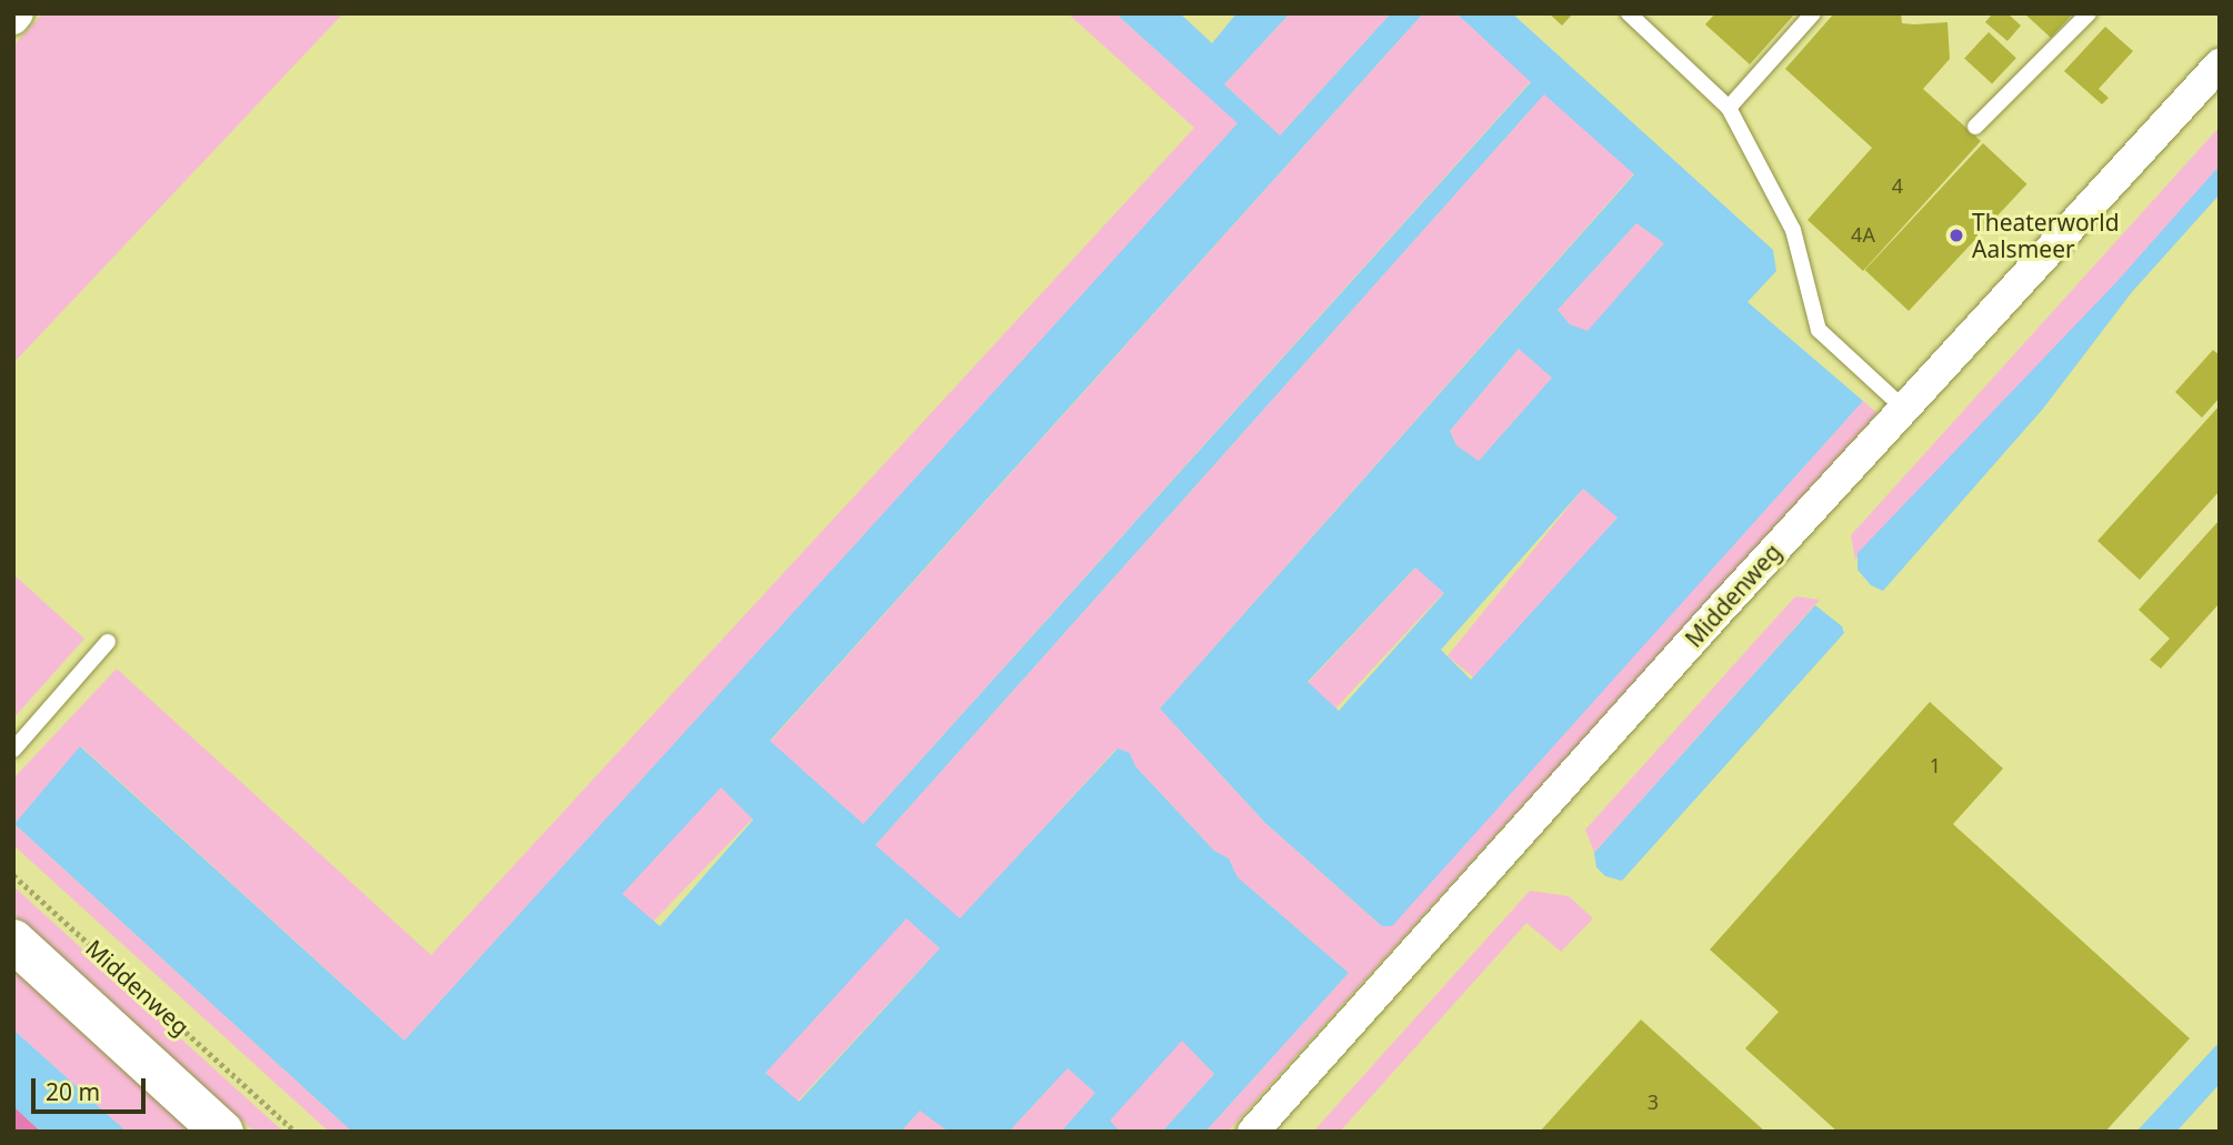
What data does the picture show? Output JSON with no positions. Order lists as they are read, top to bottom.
{
  "streets": {
    "street": ["Middenweg"]
  },
  "places": ["Theaterworld Aalsmeer"],
  "house_numbers": [
    "4",
    "4A",
    "1",
    "3"
  ],
  "scale_bar": "20 m"
}
